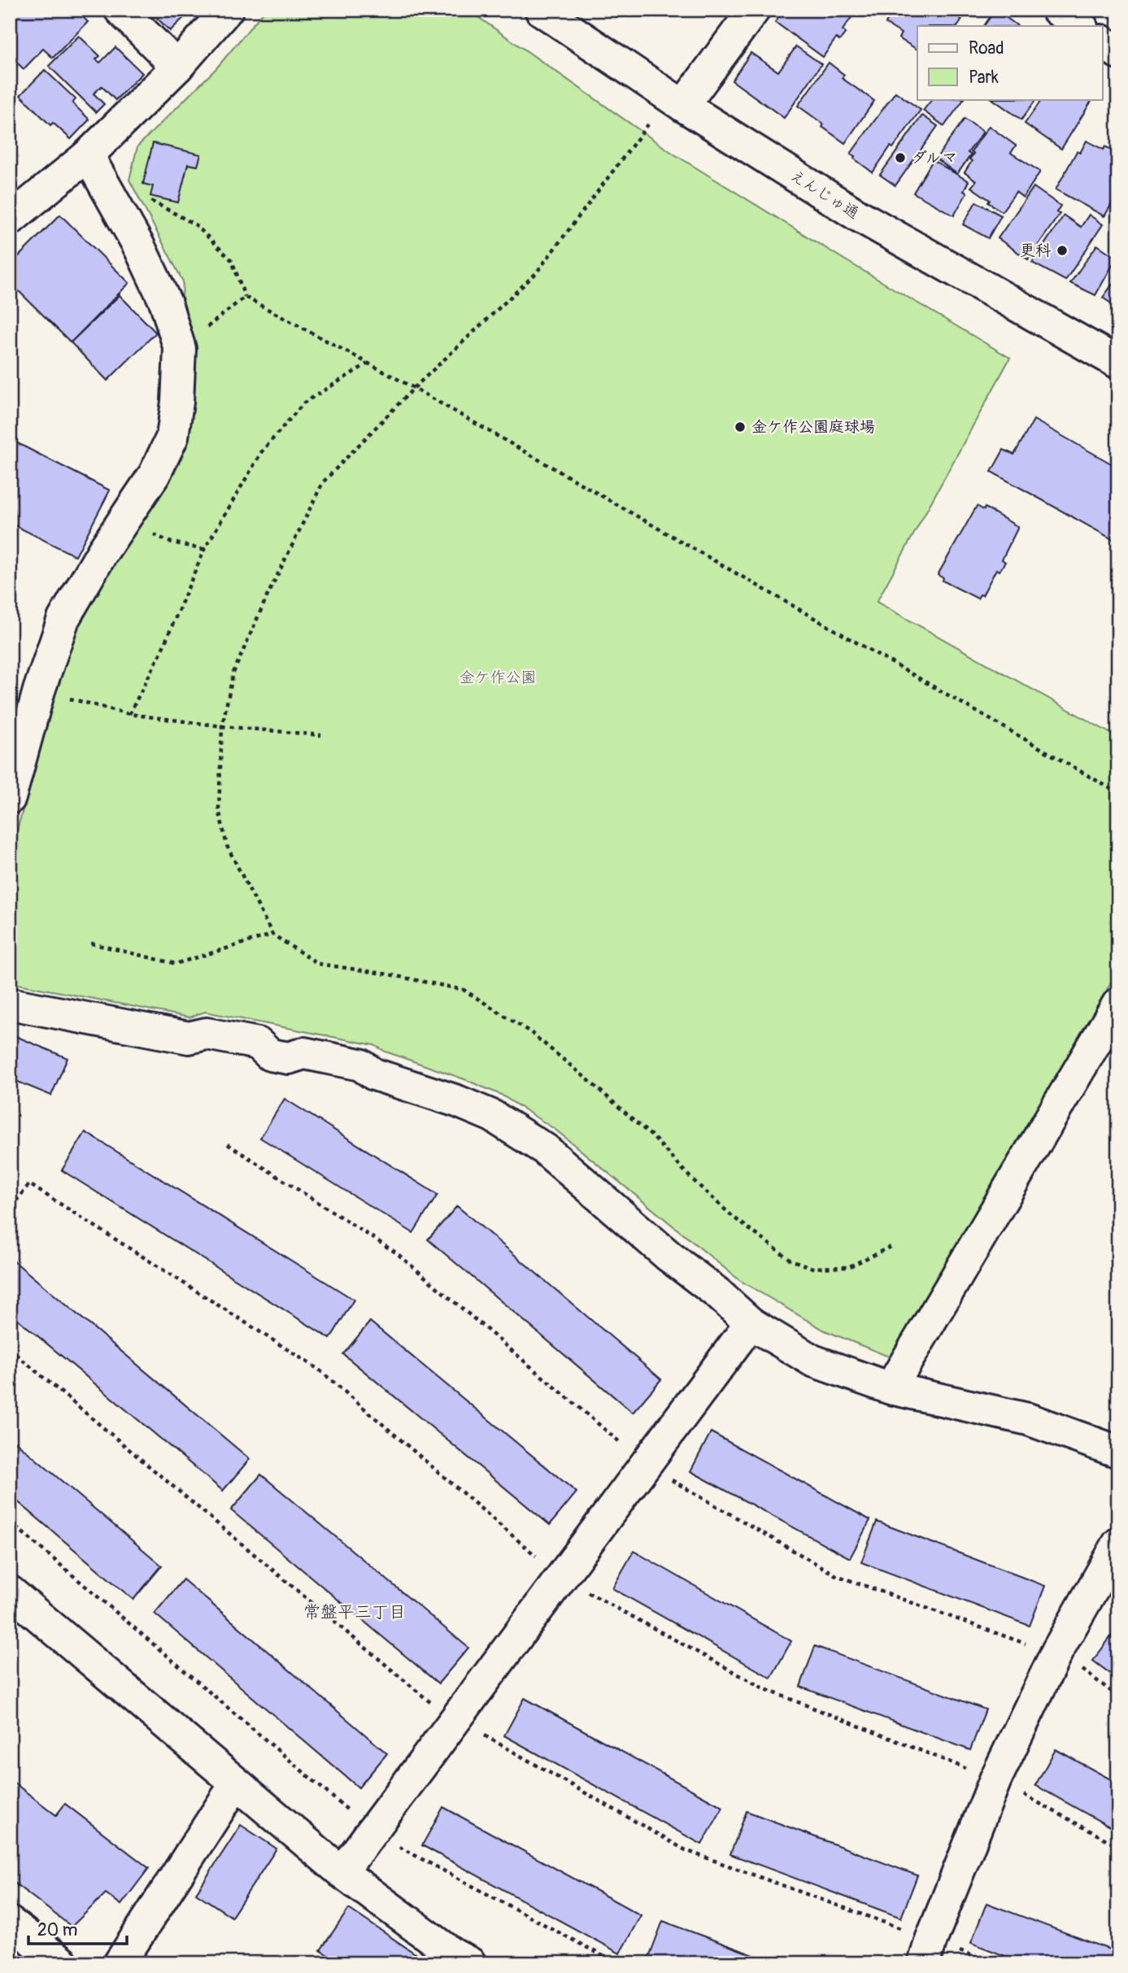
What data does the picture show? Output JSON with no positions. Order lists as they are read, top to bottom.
{
  "streets": {
    "street": ["えんじゅ通"]
  },
  "districts": ["常盤平三丁目"],
  "parks": ["金ケ作公園"],
  "places": ["ダルマ", "更科", "金ケ作公園庭球場"],
  "legend": ["Road", "Park"],
  "scale_bar": "20 m"
}
